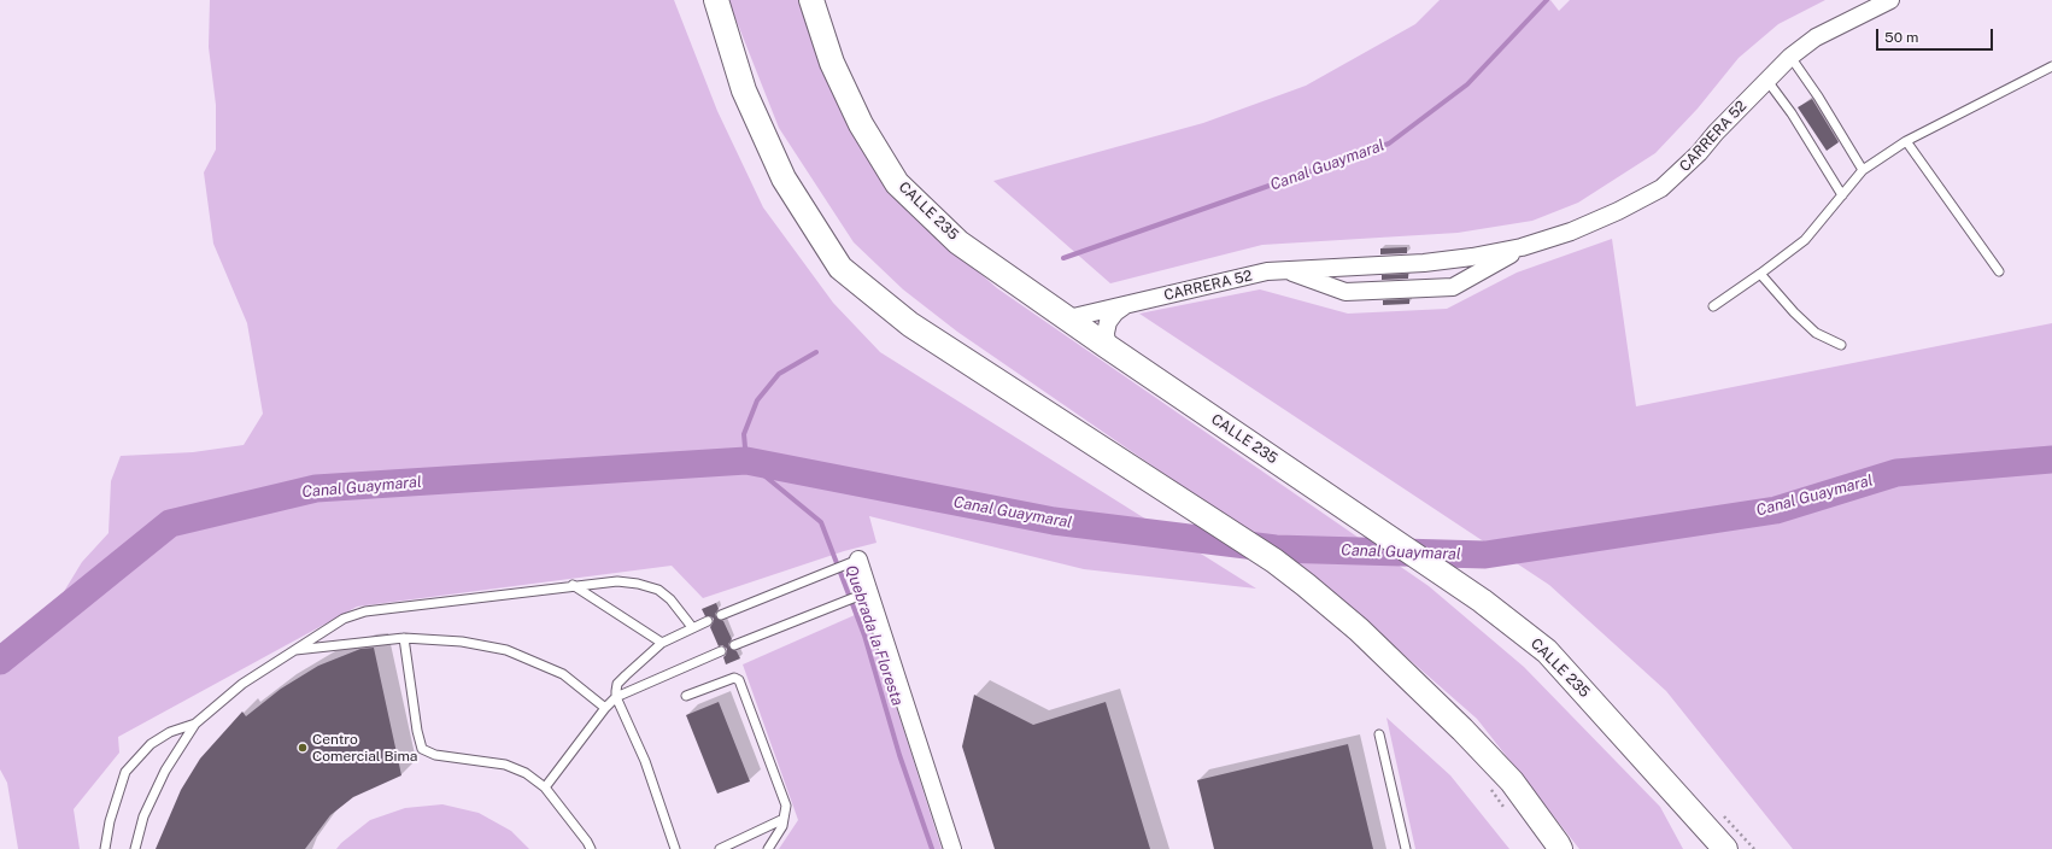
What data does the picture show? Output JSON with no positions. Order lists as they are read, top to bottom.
{
  "streets": {
    "main road": ["CALLE 235"],
    "street": ["CARRERA 52"]
  },
  "crossings": [
    ["CARRERA 52", "CALLE 235"]
  ],
  "water": ["Canal Guaymaral", "Quebrada la Floresta"],
  "places": ["Centro Comercial Bima"],
  "scale_bar": "50 m"
}
